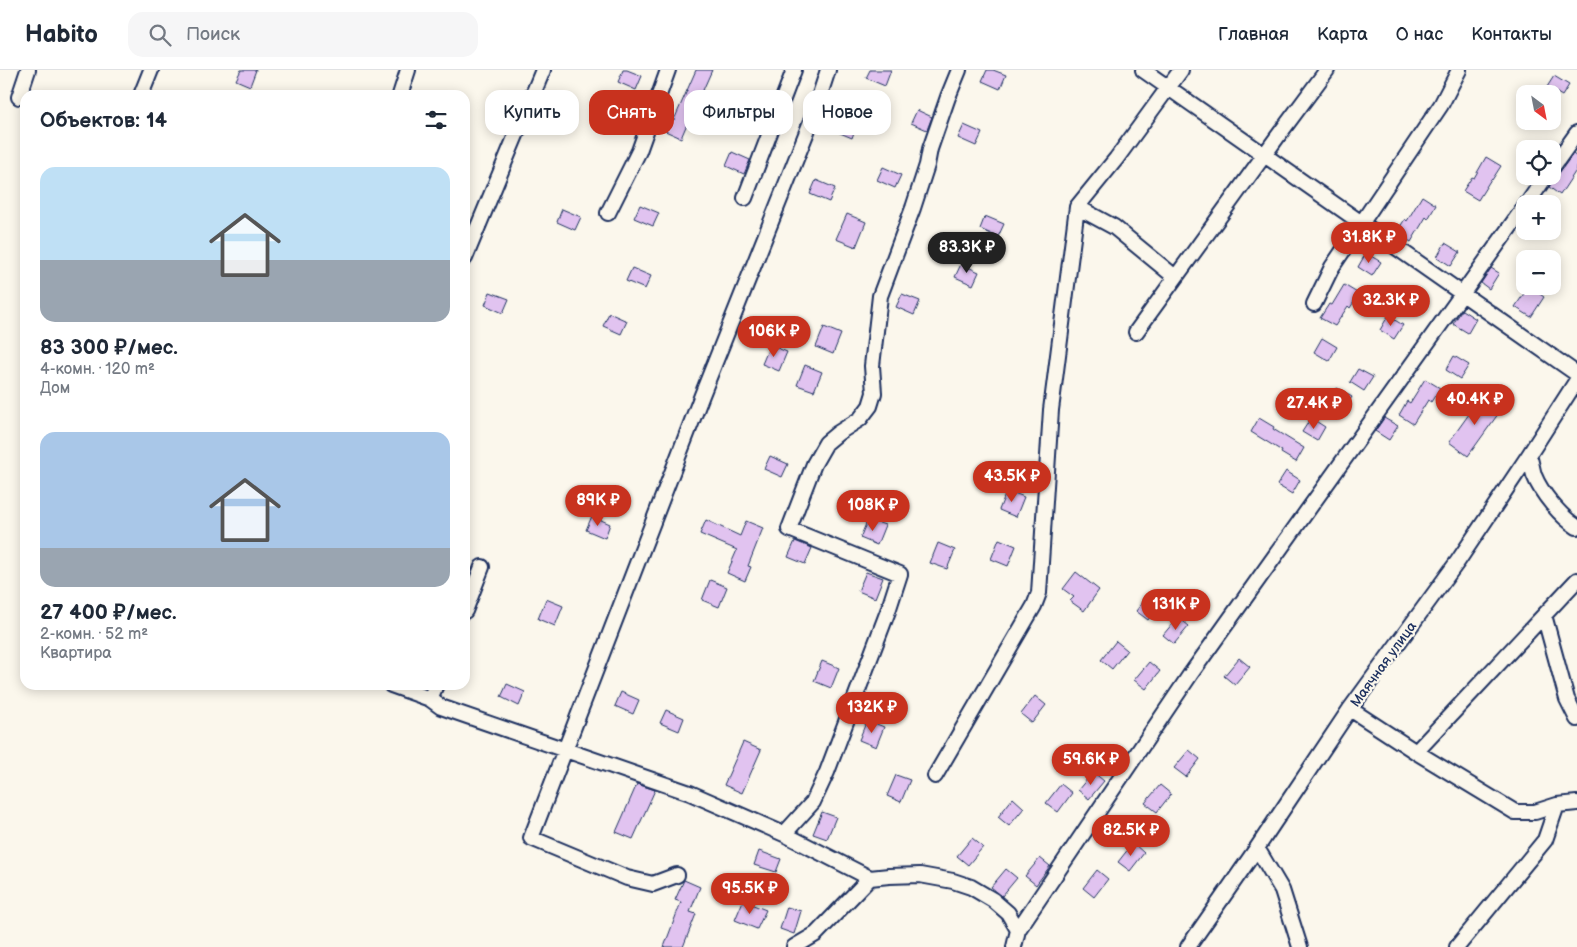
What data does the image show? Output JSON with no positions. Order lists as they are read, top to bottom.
{
  "streets": {
    "street": ["Маячная улица"]
  },
  "north": "bottom right",
  "page": {
    "header": "Habito",
    "search": "Поиск",
    "nav": [
      "Главная",
      "Карта",
      "О нас",
      "Контакты"
    ],
    "map_buttons": ["+", "−"],
    "chip": [
      "Купить",
      "Снять",
      "Фильтры",
      "Новое"
    ],
    "heading": "Объектов: 14",
    "list": [
      {
        "name": "83 300 ₽/мес.",
        "note": "4-комн. · 120 m² · Дом"
      },
      {
        "name": "27 400 ₽/мес.",
        "note": "2-комн. · 52 m² · Квартира"
      }
    ],
    "price": [
      "31.8K ₽",
      "83.3K ₽",
      "32.3K ₽",
      "106K ₽",
      "40.4K ₽",
      "27.4K ₽",
      "43.5K ₽",
      "89K ₽",
      "108K ₽",
      "131K ₽",
      "132K ₽",
      "59.6K ₽",
      "82.5K ₽",
      "95.5K ₽"
    ]
  }
}
